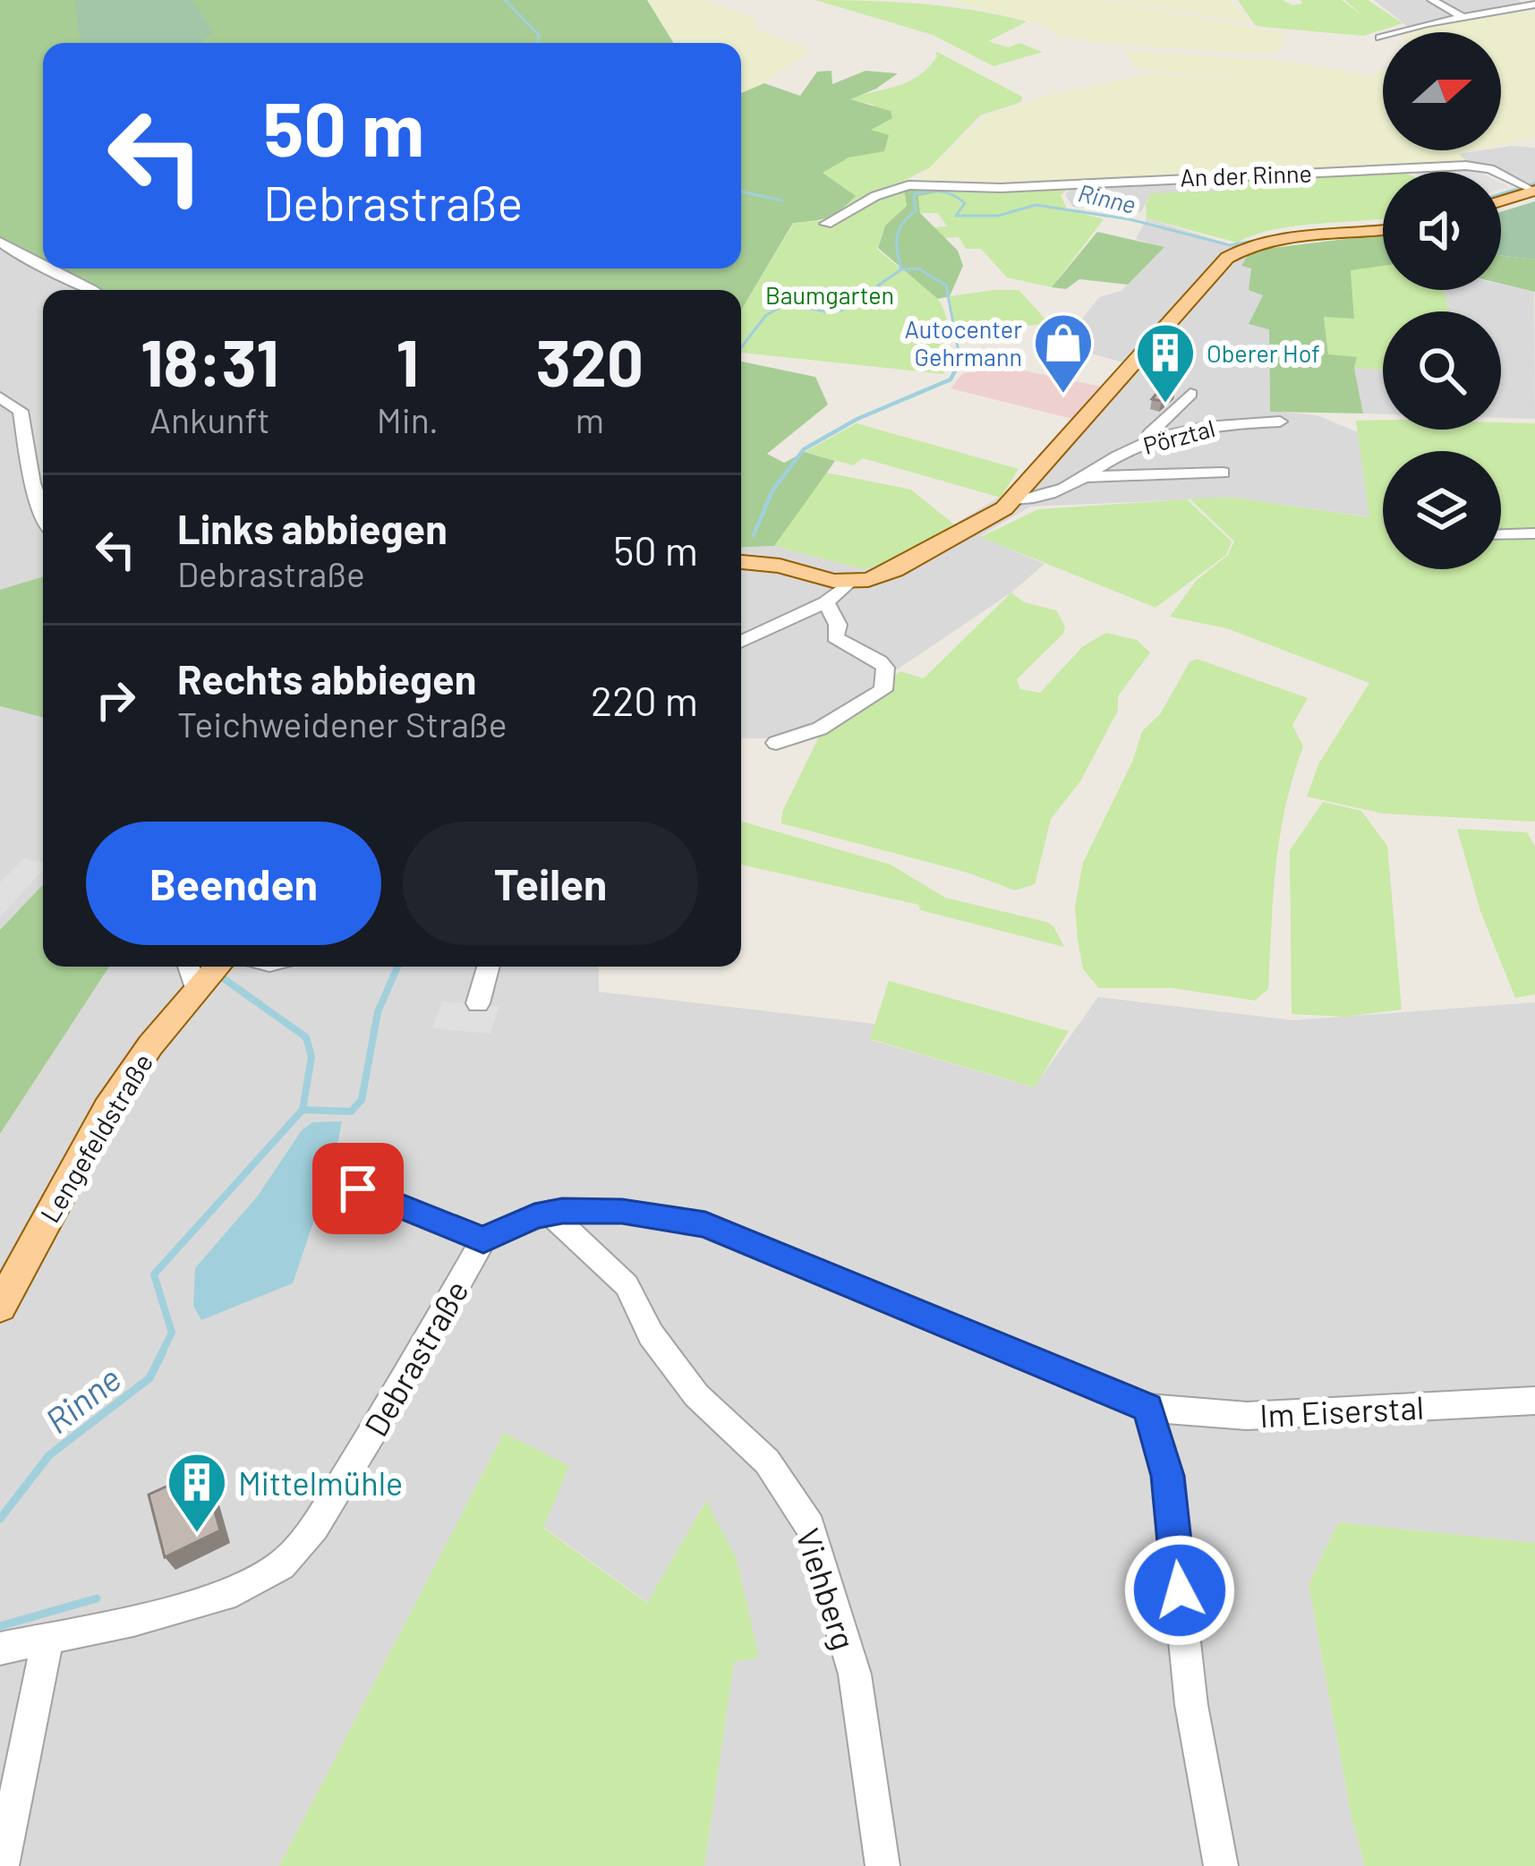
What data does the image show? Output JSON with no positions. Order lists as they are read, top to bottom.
{
  "streets": {
    "main road": ["Lengefeldstraße"],
    "street": [
      "An der Rinne",
      "Pörztal",
      "Debrastraße",
      "Im Eiserstal",
      "Viehberg"
    ]
  },
  "water": ["Rinne"],
  "parks": ["Baumgarten"],
  "places": {
    "shop": ["Autocenter Gehrmann"],
    "building": ["Oberer Hof", "Mittelmühle"]
  },
  "north": "right",
  "page": {
    "turn": ["50 m", "Debrastraße"],
    "eta": [
      "18:31",
      "Ankunft",
      "1",
      "Min.",
      "320",
      "m"
    ],
    "list": [
      {
        "name": "Links abbiegen",
        "note": "Debrastraße",
        "value": "50 m"
      },
      {
        "name": "Rechts abbiegen",
        "note": "Teichweidener Straße",
        "value": "220 m"
      }
    ],
    "buttons": ["Beenden", "Teilen"]
  }
}
